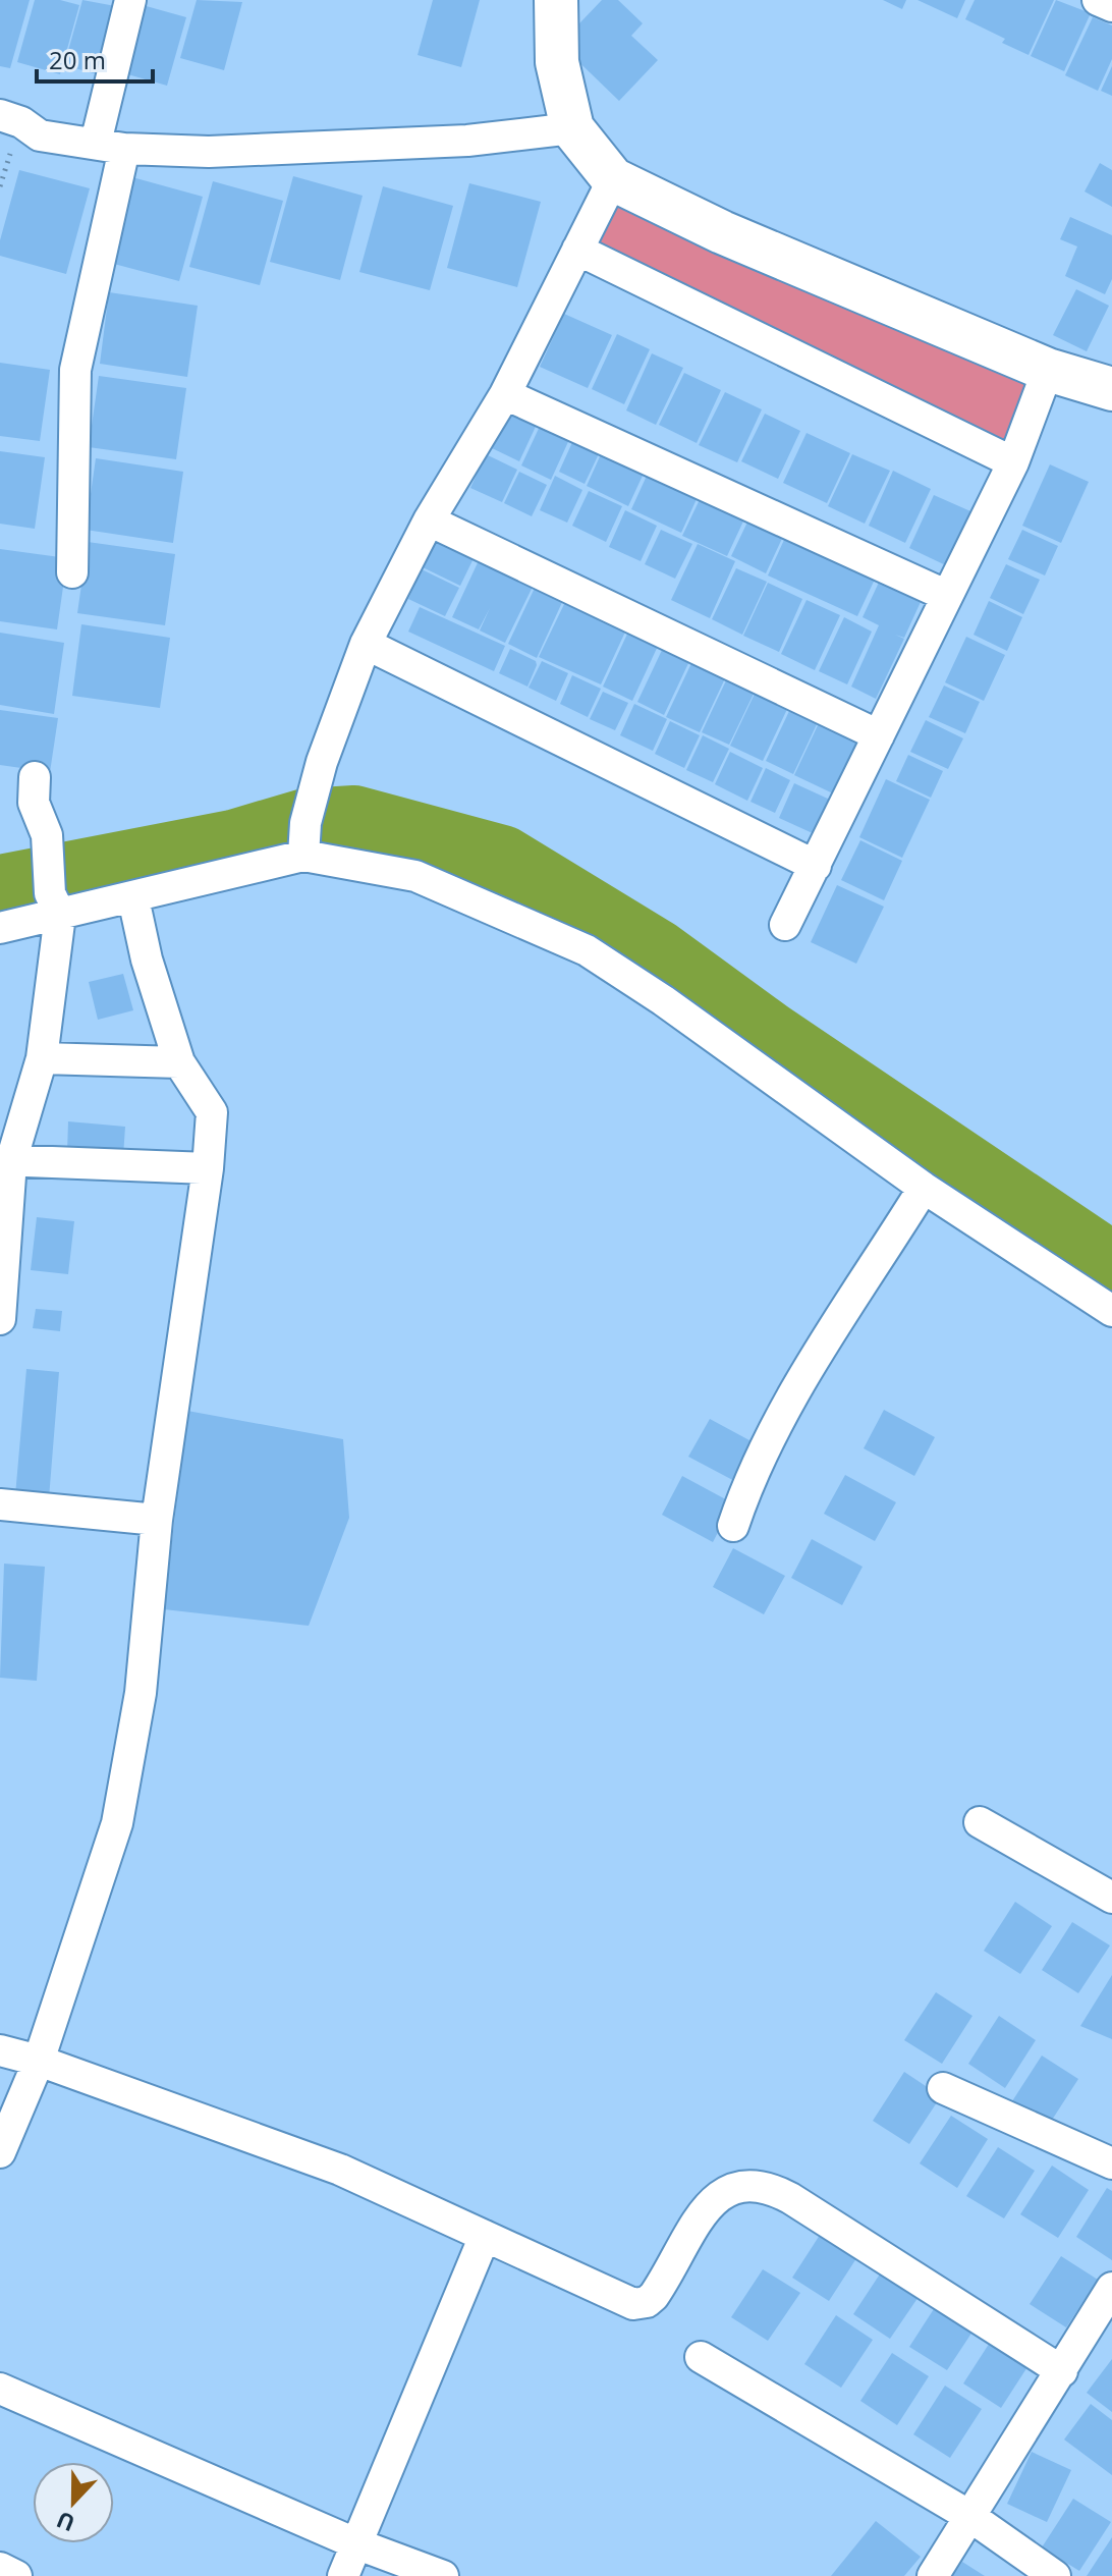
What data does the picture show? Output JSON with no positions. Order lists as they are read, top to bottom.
{
  "scale_bar": "20 m",
  "north": "bottom"
}
